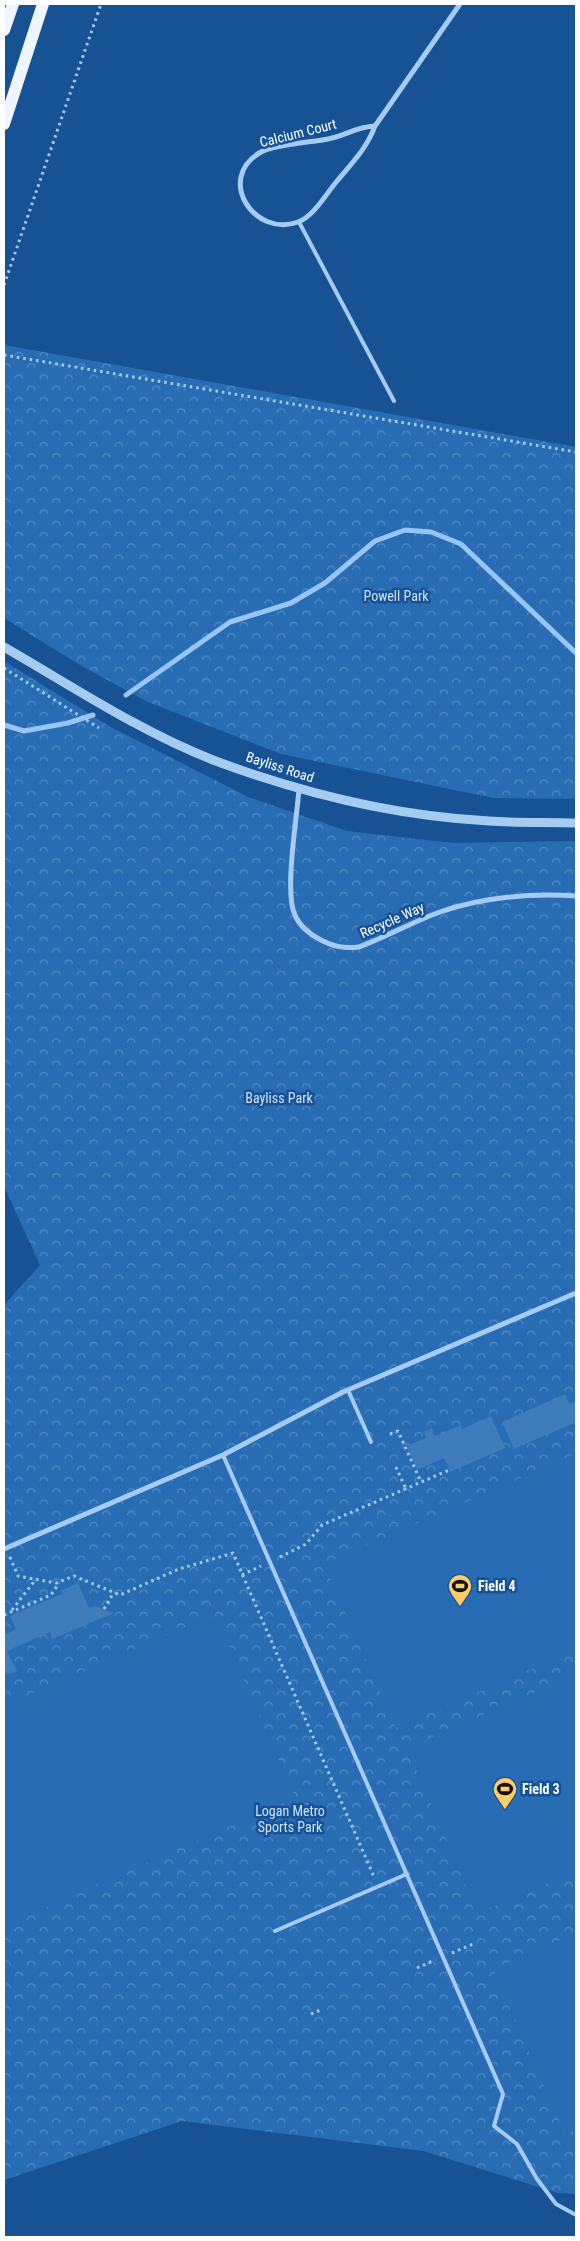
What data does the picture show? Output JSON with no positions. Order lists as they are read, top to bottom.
{
  "streets": {
    "street": ["Calcium Court", "Bayliss Road", "Recycle Way"]
  },
  "crossings": [
    ["Bayliss Road", "Recycle Way"]
  ],
  "parks": ["Powell Park", "Bayliss Park", "Logan Metro Sports Park"],
  "places": {
    "sports": ["Field 4", "Field 3"]
  }
}
